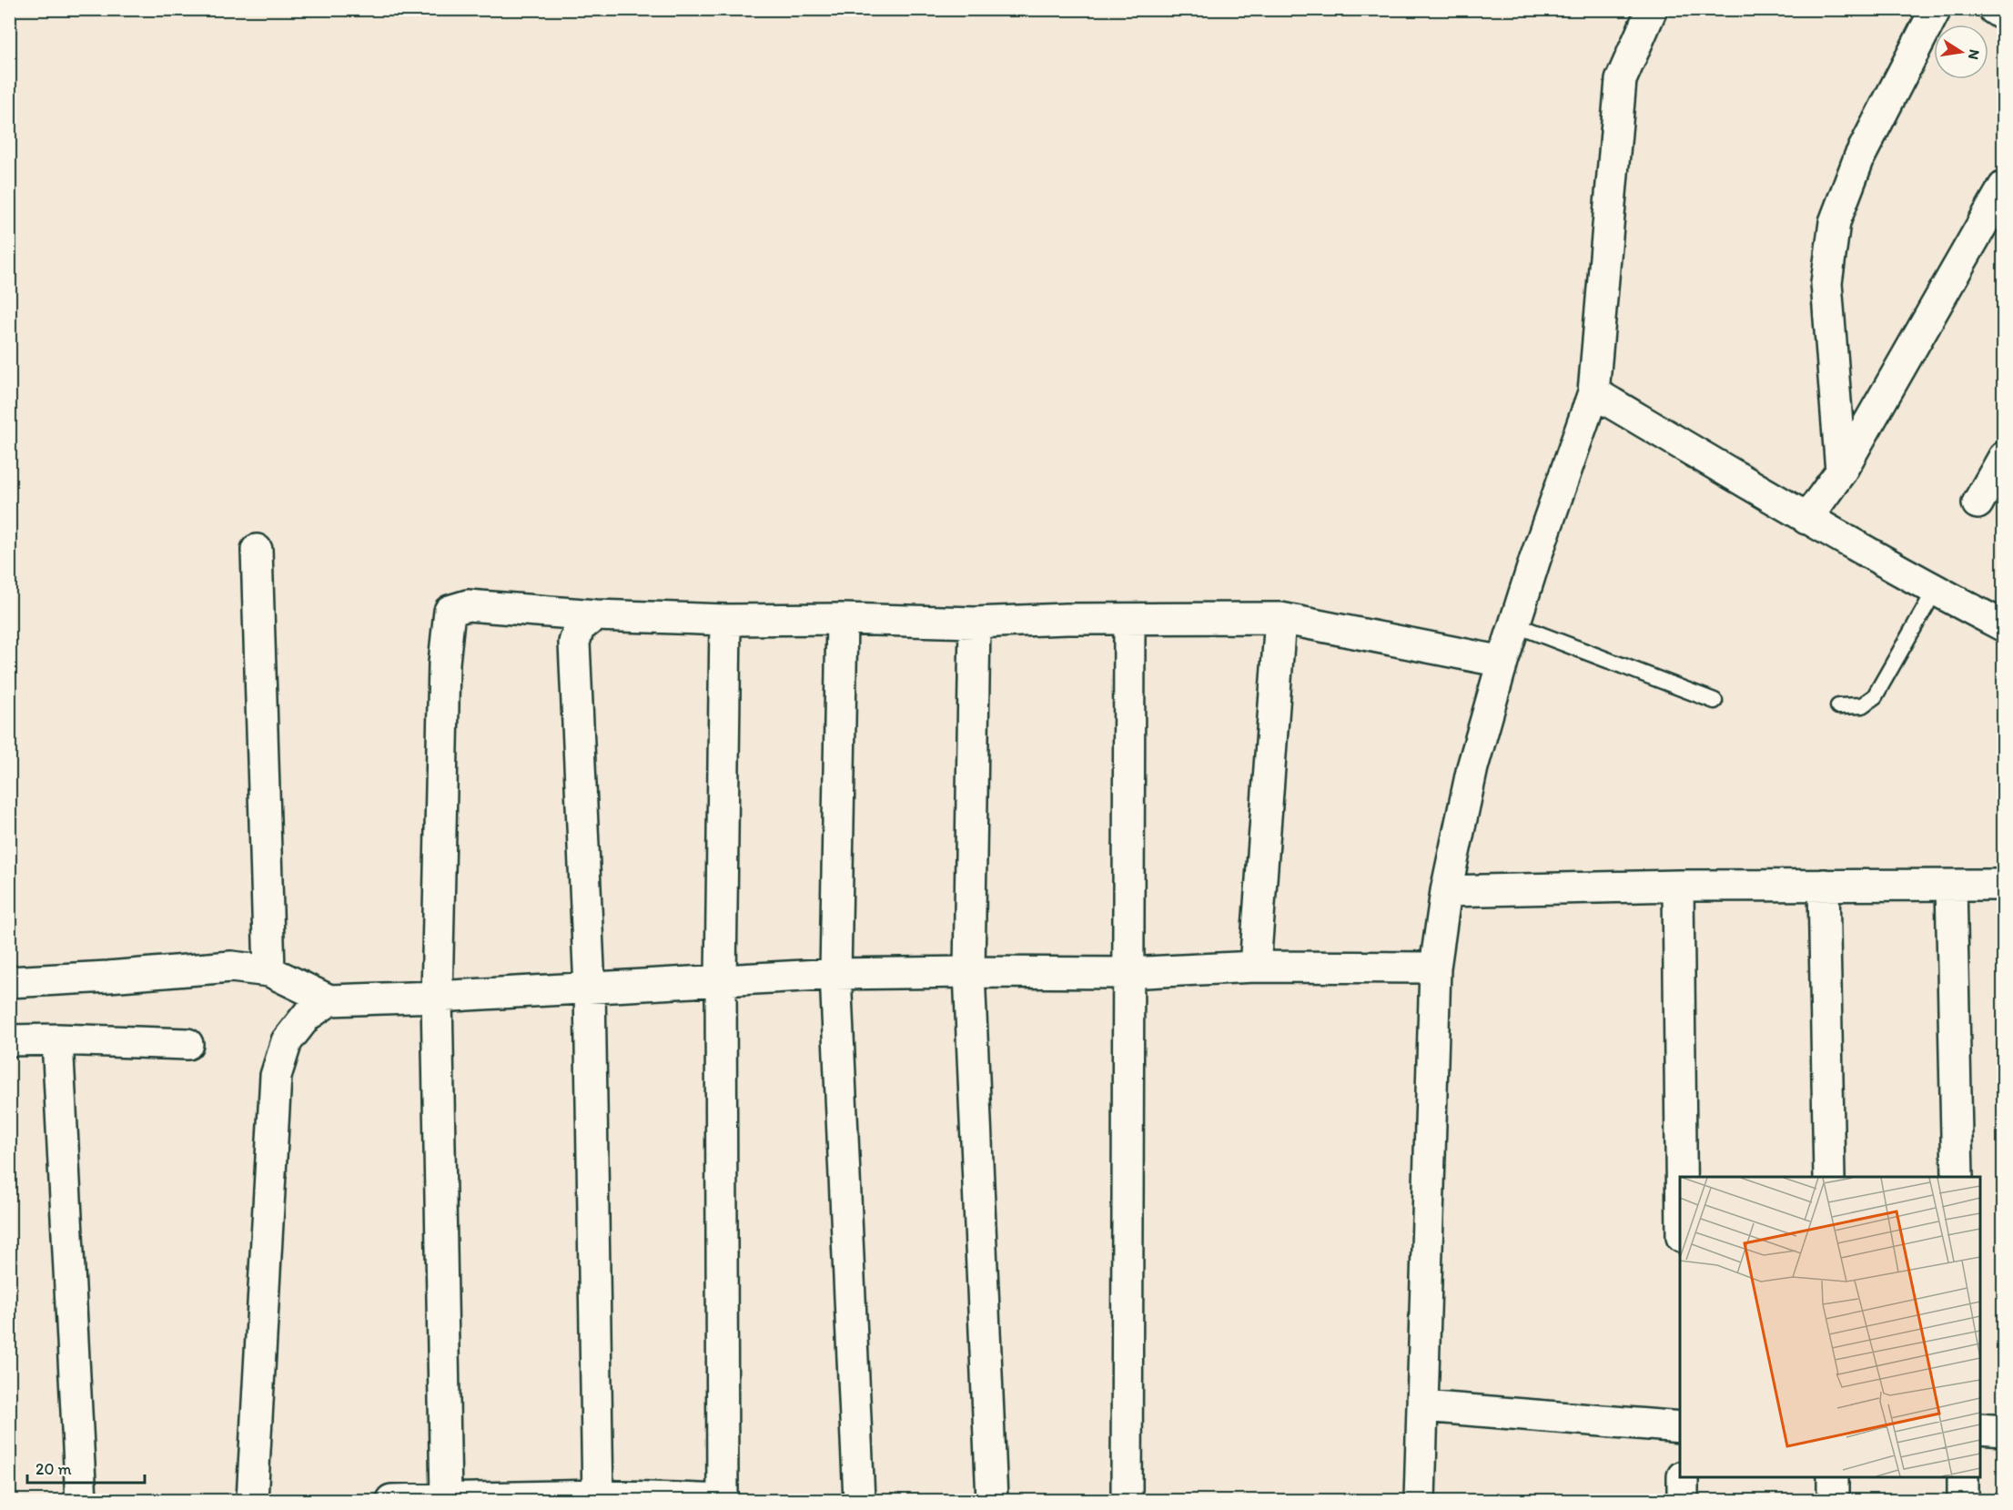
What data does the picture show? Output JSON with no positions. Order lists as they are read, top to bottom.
{
  "scale_bar": "20 m",
  "north": "right"
}
